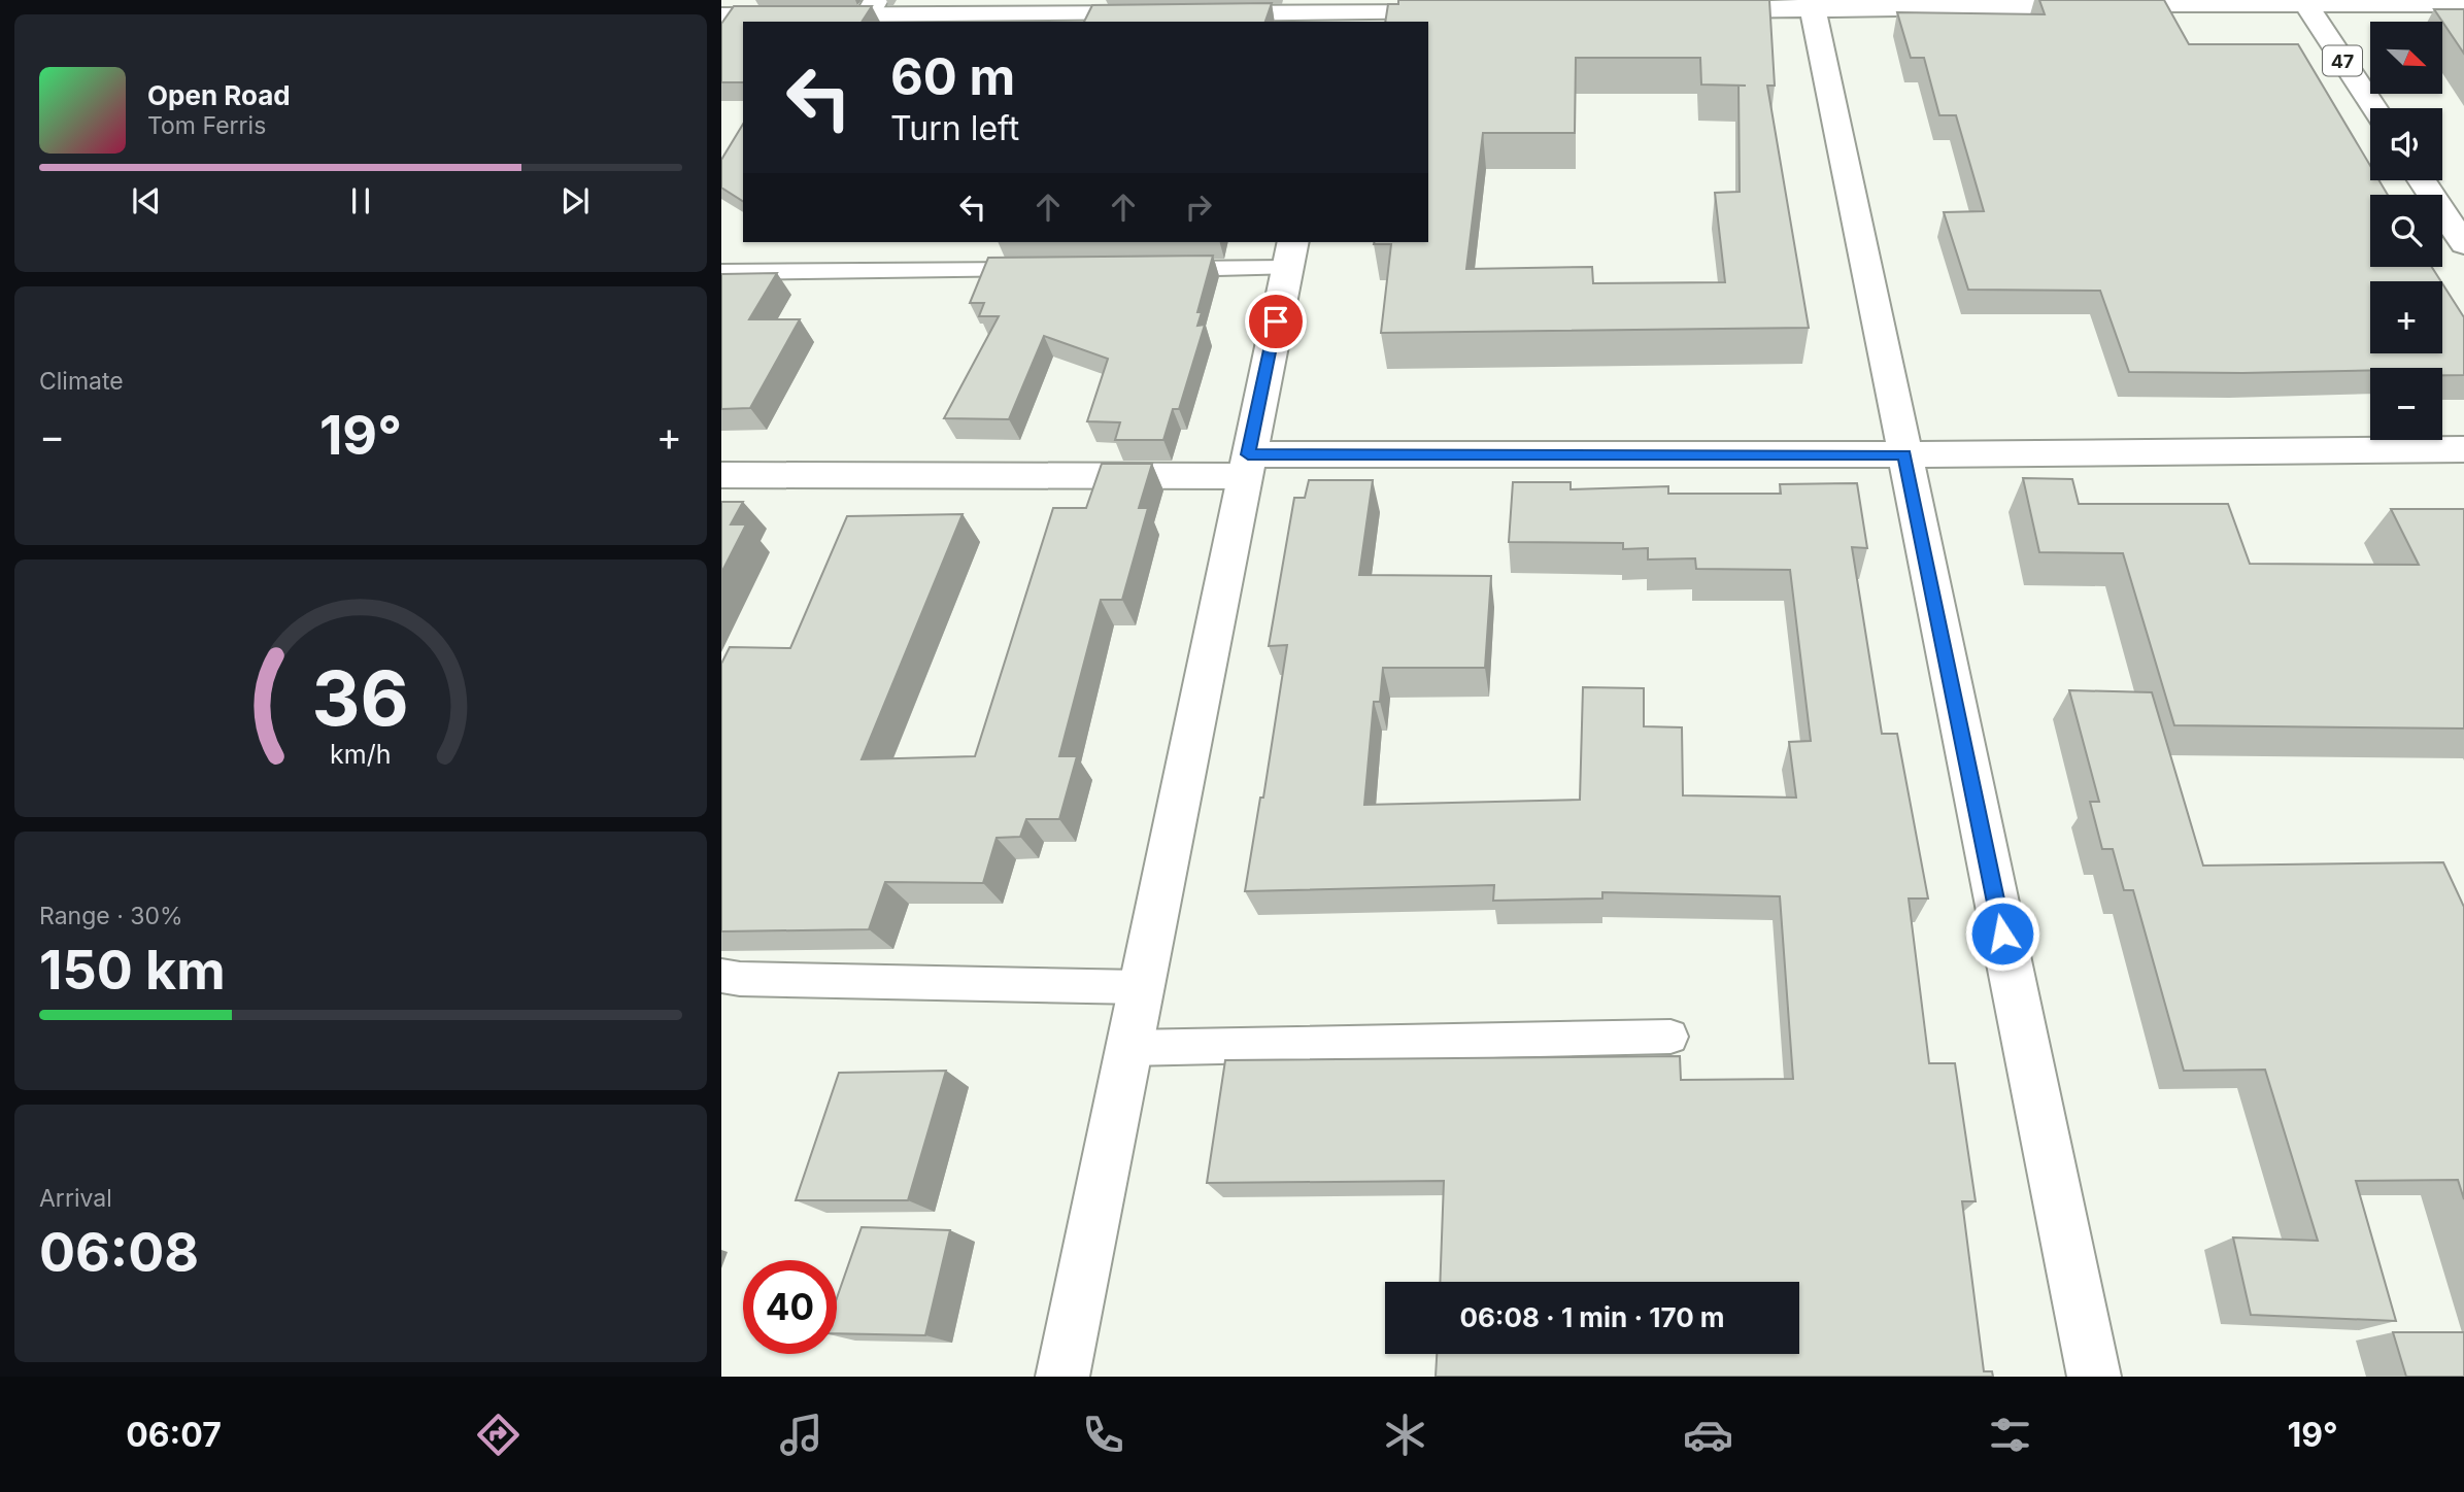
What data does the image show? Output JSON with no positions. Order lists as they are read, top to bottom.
{
  "streets": {
    "street": ["47"]
  },
  "north": "bottom right",
  "page": {
    "map_buttons": ["+", "−"],
    "turn": ["60 m", "Turn left"],
    "song": ["Open Road", "Tom Ferris"],
    "tile": [
      "Climate",
      ["Range · 30%", "150 km"],
      ["Arrival", "06:08"]
    ],
    "heat": ["−", "19°", "+"],
    "limit": "40",
    "trip": "06:08 · 1 min · 170 m",
    "tabs": ["06:07", "19°"],
    "gauge": ["36", "km/h"]
  }
}
